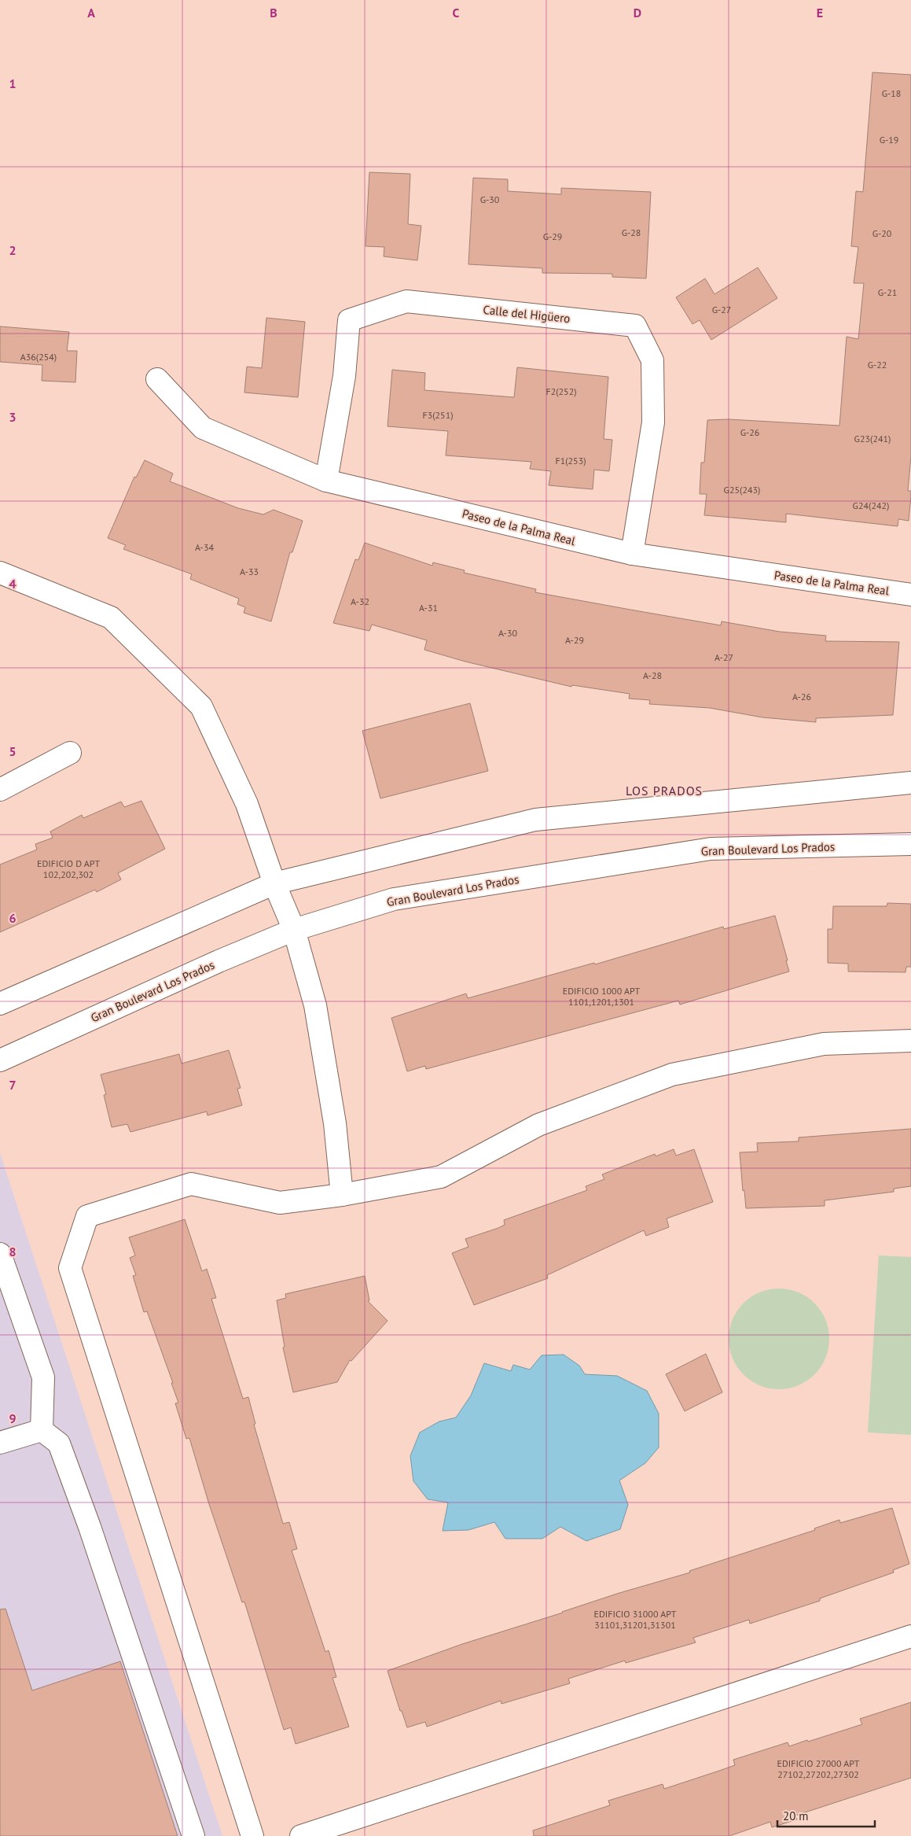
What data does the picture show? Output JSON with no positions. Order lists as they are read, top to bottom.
{
  "streets": {
    "street": ["Calle del Higüero", "Paseo de la Palma Real", "Gran Boulevard Los Prados"]
  },
  "crossings": [
    ["Calle del Higüero", "Paseo de la Palma Real"]
  ],
  "districts": ["LOS PRADOS"],
  "house_numbers": [
    "G-18",
    "G-19",
    "G-30",
    "G-28",
    "G-20",
    "G-29",
    "G-21",
    "G-27",
    "A36(254)",
    "G-22",
    "F2(252)",
    "F3(251)",
    "G-26",
    "G23(241)",
    "F1(253)",
    "G25(243)",
    "G24(242)",
    "A-34",
    "A-33",
    "A-32",
    "A-31",
    "A-30",
    "A-29",
    "A-27",
    "A-28",
    "A-26",
    "EDIFICIO D APT 102,202,302",
    "EDIFICIO 1000 APT 1101,1201,1301",
    "EDIFICIO 31000 APT 31101,31201,31301",
    "EDIFICIO 27000 APT 27102,27202,27302"
  ],
  "scale_bar": "20 m",
  "grid": {
    "columns": [
      "A",
      "B",
      "C",
      "D",
      "E"
    ],
    "rows": [
      "1",
      "2",
      "3",
      "4",
      "5",
      "6",
      "7",
      "8",
      "9"
    ]
  }
}
